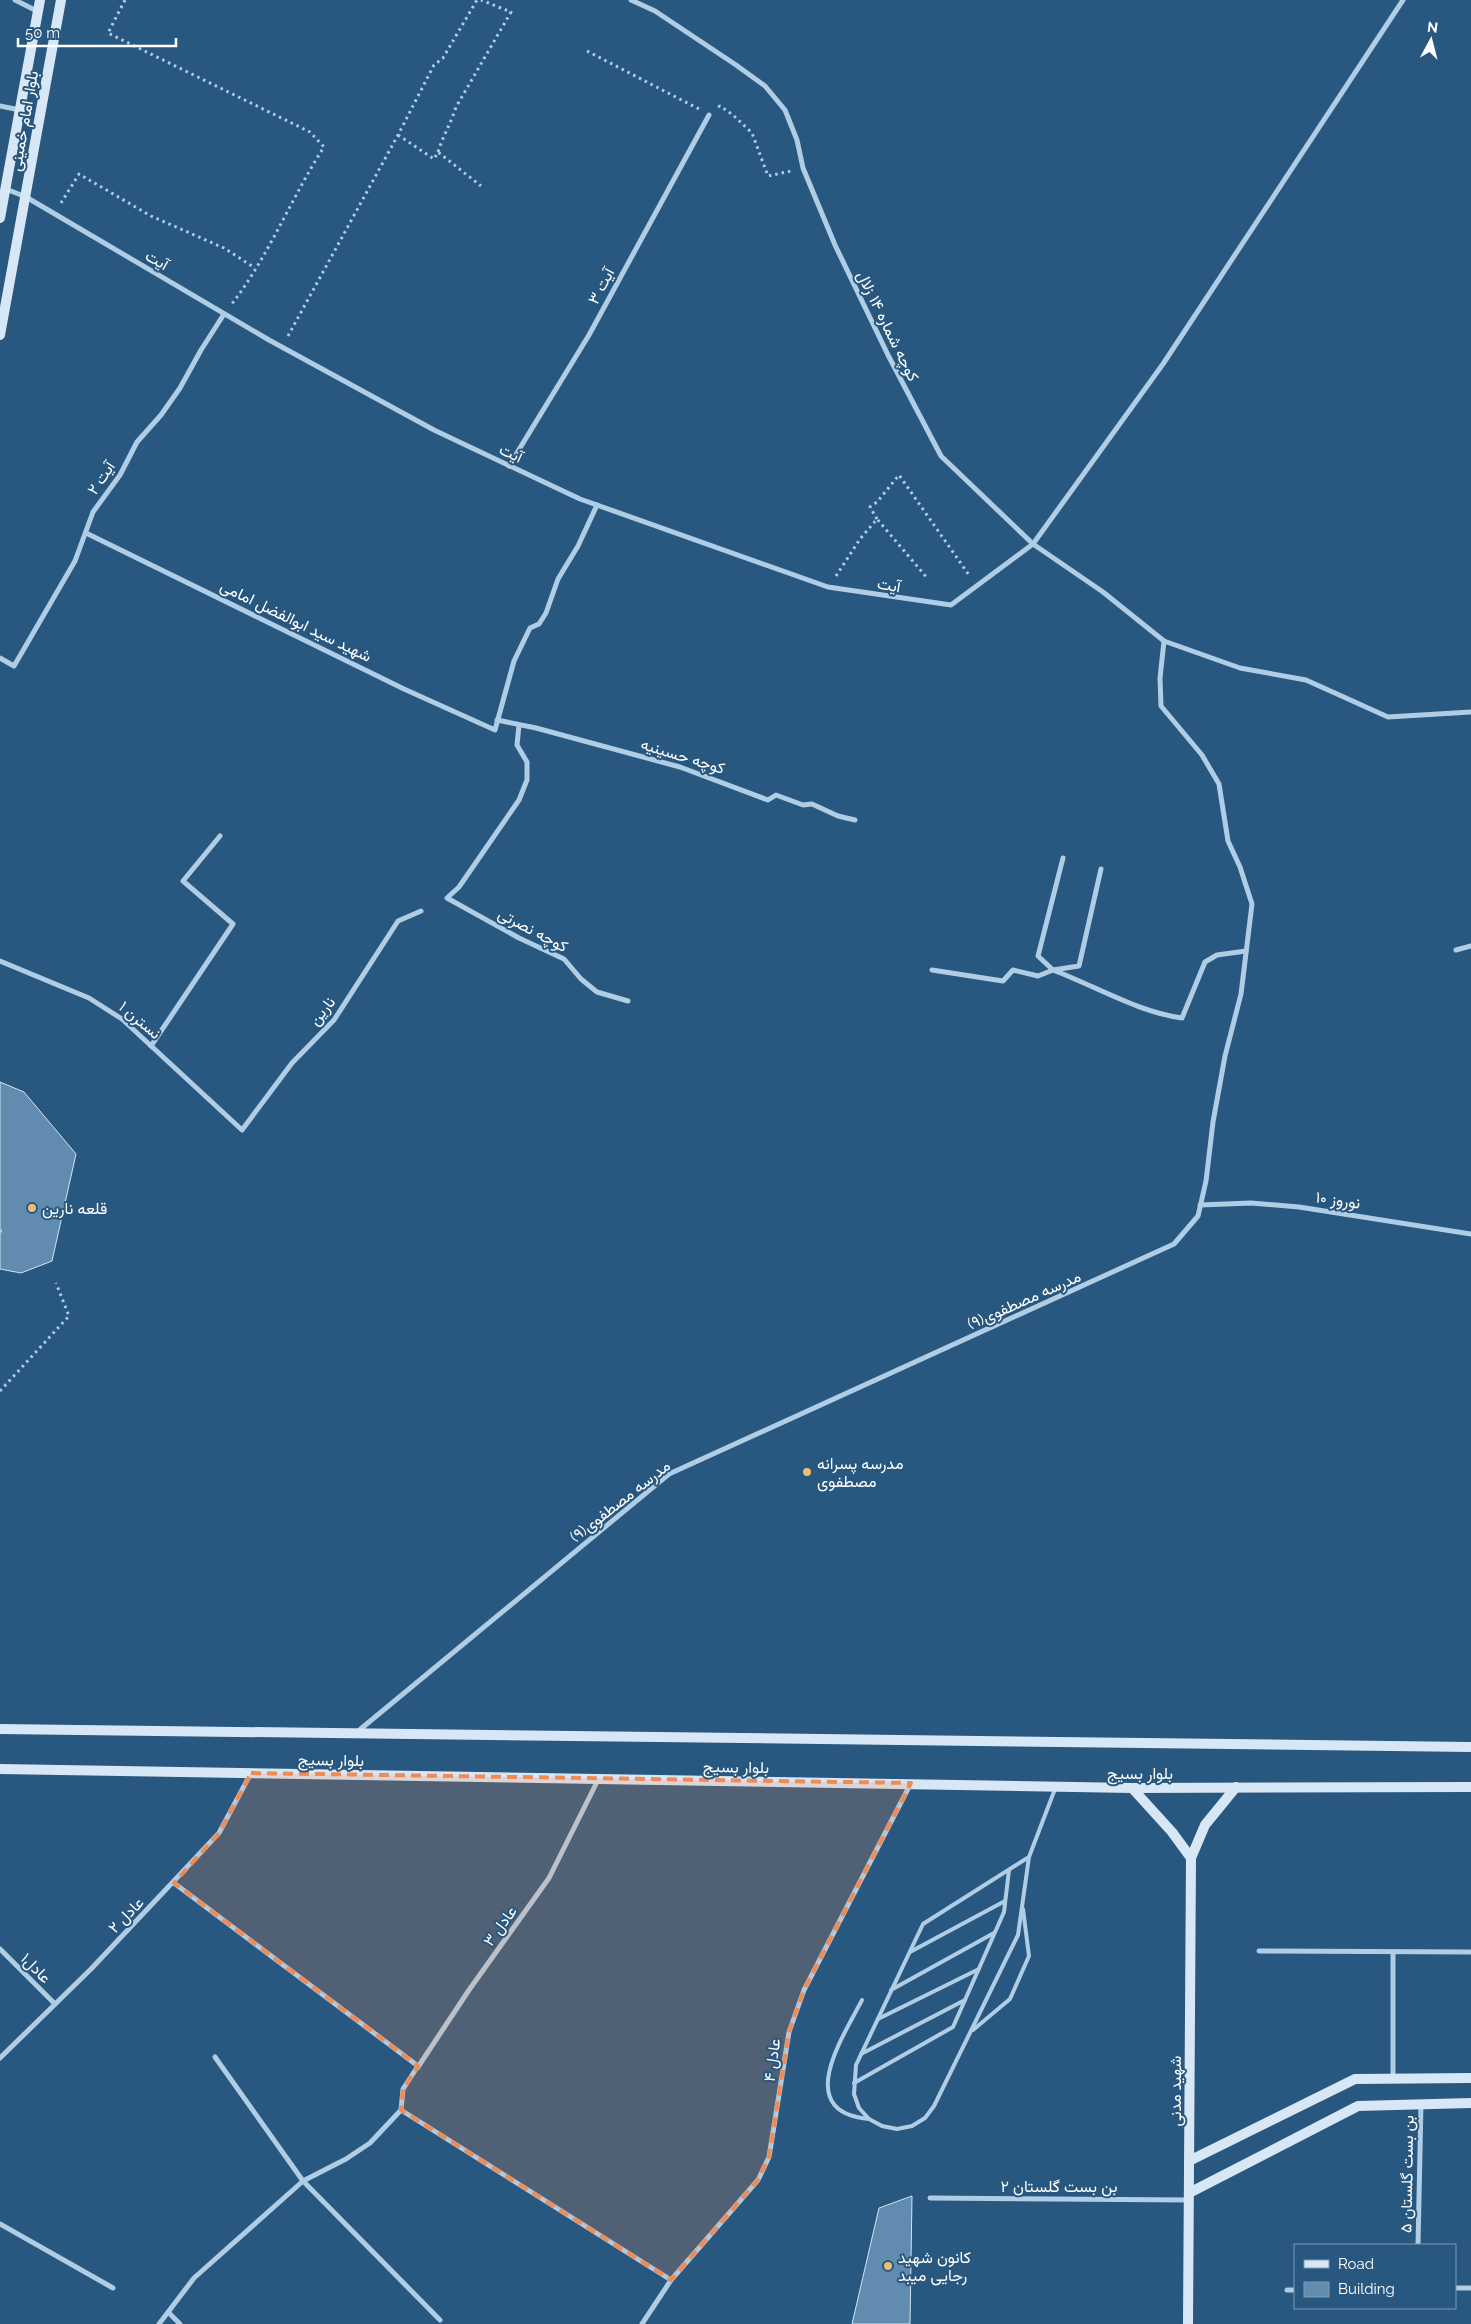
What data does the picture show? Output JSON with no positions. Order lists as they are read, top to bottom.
{
  "streets": {
    "main road": ["بلوار امام خمینی", "بلوار بسیج", "شهید مدنی"],
    "street": [
      "آیت",
      "آیت ۳",
      "کوچه شماره ۱۴ زلال",
      "آیت ۲",
      "شهید سید ابوالفضل امامی",
      "کوچه حسینیه",
      "کوچه نصرتی",
      "نارین",
      "نسترن ۱",
      "نوروز ۱۰",
      "مدرسه مصطفوی(۹)",
      "عادل ۲",
      "عادل ۳",
      "عادل۱",
      "عادل ۴",
      "بن بست گلستان ۵",
      "بن بست گلستان ۲"
    ]
  },
  "crossings": [
    ["بلوار امام خمینی", "آیت"],
    ["آیت", "آیت ۳"],
    ["آیت", "کوچه شماره ۱۴ زلال"],
    ["آیت", "آیت ۲"],
    ["کوچه شماره ۱۴ زلال", "مدرسه مصطفوی(۹)"],
    ["آیت ۲", "شهید سید ابوالفضل امامی"],
    ["شهید سید ابوالفضل امامی", "کوچه حسینیه"],
    ["کوچه حسینیه", "کوچه نصرتی"],
    ["نارین", "نسترن ۱"],
    ["نوروز ۱۰", "مدرسه مصطفوی(۹)"],
    ["مدرسه مصطفوی(۹)", "بلوار بسیج"],
    ["بلوار بسیج", "عادل ۲"],
    ["بلوار بسیج", "عادل ۳"],
    ["بلوار بسیج", "عادل ۴"],
    ["بلوار بسیج", "شهید مدنی"],
    ["عادل ۲", "عادل۱"],
    ["شهید مدنی", "بن بست گلستان ۲"]
  ],
  "places": ["قلعه نارین", "مدرسه پسرانه مصطفوی", "کانون شهید رجایی میبد"],
  "legend": ["Road", "Building"],
  "scale_bar": "50 m",
  "north": "top"
}
